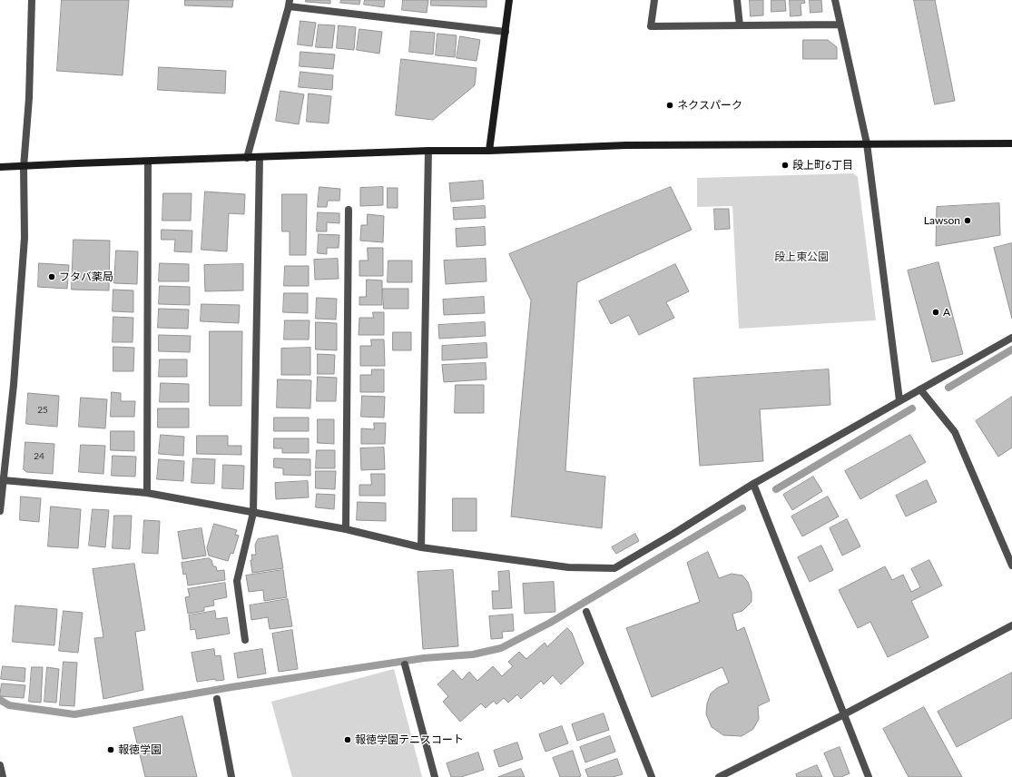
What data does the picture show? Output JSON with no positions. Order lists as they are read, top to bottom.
{
  "parks": ["段上東公園"],
  "places": [
    "ネクスパーク",
    "段上町6丁目",
    "Lawson",
    "フタバ薬局",
    "A",
    "報徳学園テニスコート",
    "報徳学園"
  ],
  "house_numbers": ["25", "24"]
}
